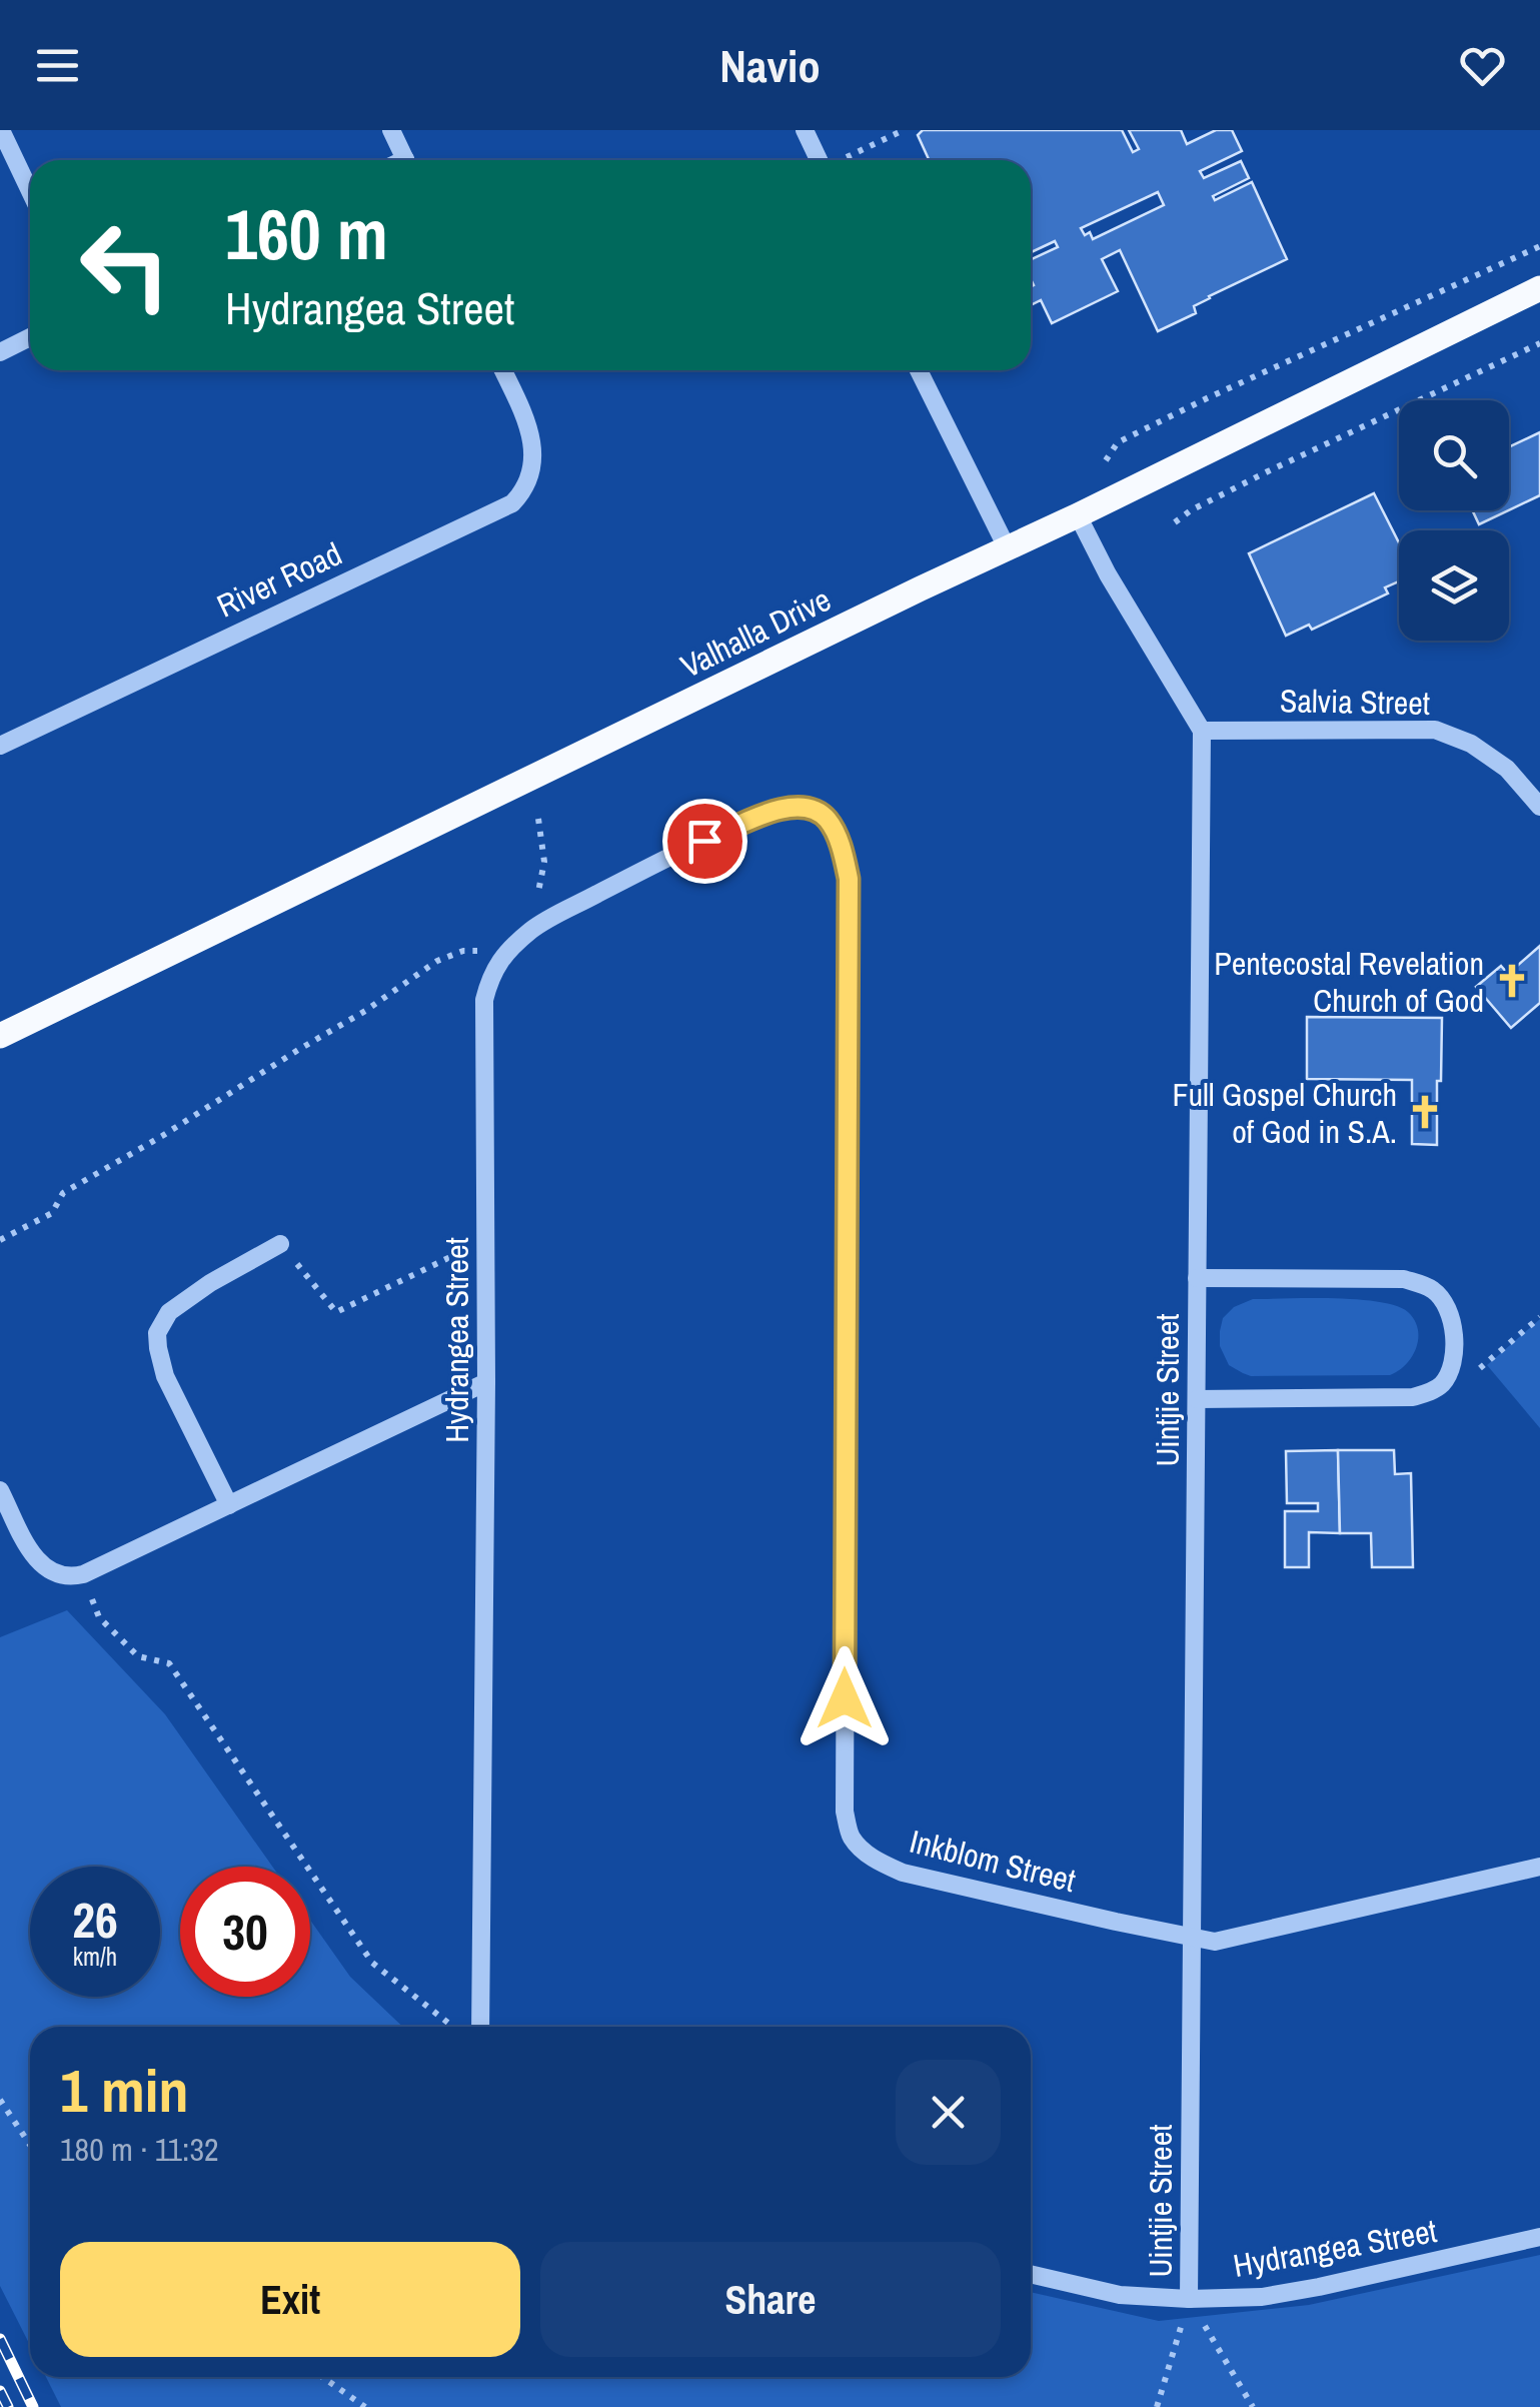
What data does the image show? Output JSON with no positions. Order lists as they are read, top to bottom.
{
  "streets": {
    "main road": ["Valhalla Drive"],
    "street": [
      "River Road",
      "Salvia Street",
      "Hydrangea Street",
      "Uintjie Street",
      "Inkblom Street"
    ]
  },
  "crossings": [
    ["Salvia Street", "Uintjie Street"],
    ["Hydrangea Street", "Uintjie Street"],
    ["Hydrangea Street", "Inkblom Street"],
    ["Uintjie Street", "Inkblom Street"]
  ],
  "places": {
    "church": ["Pentecostal Revelation Church of God", "Full Gospel Church of God in S.A."]
  },
  "page": {
    "header": "Navio",
    "turn": ["160 m", "Hydrangea Street"],
    "speed": "26 km/h",
    "limit": "30",
    "heading": ["1 min", "180 m · 11:32"],
    "buttons": ["Exit", "Share"]
  }
}
